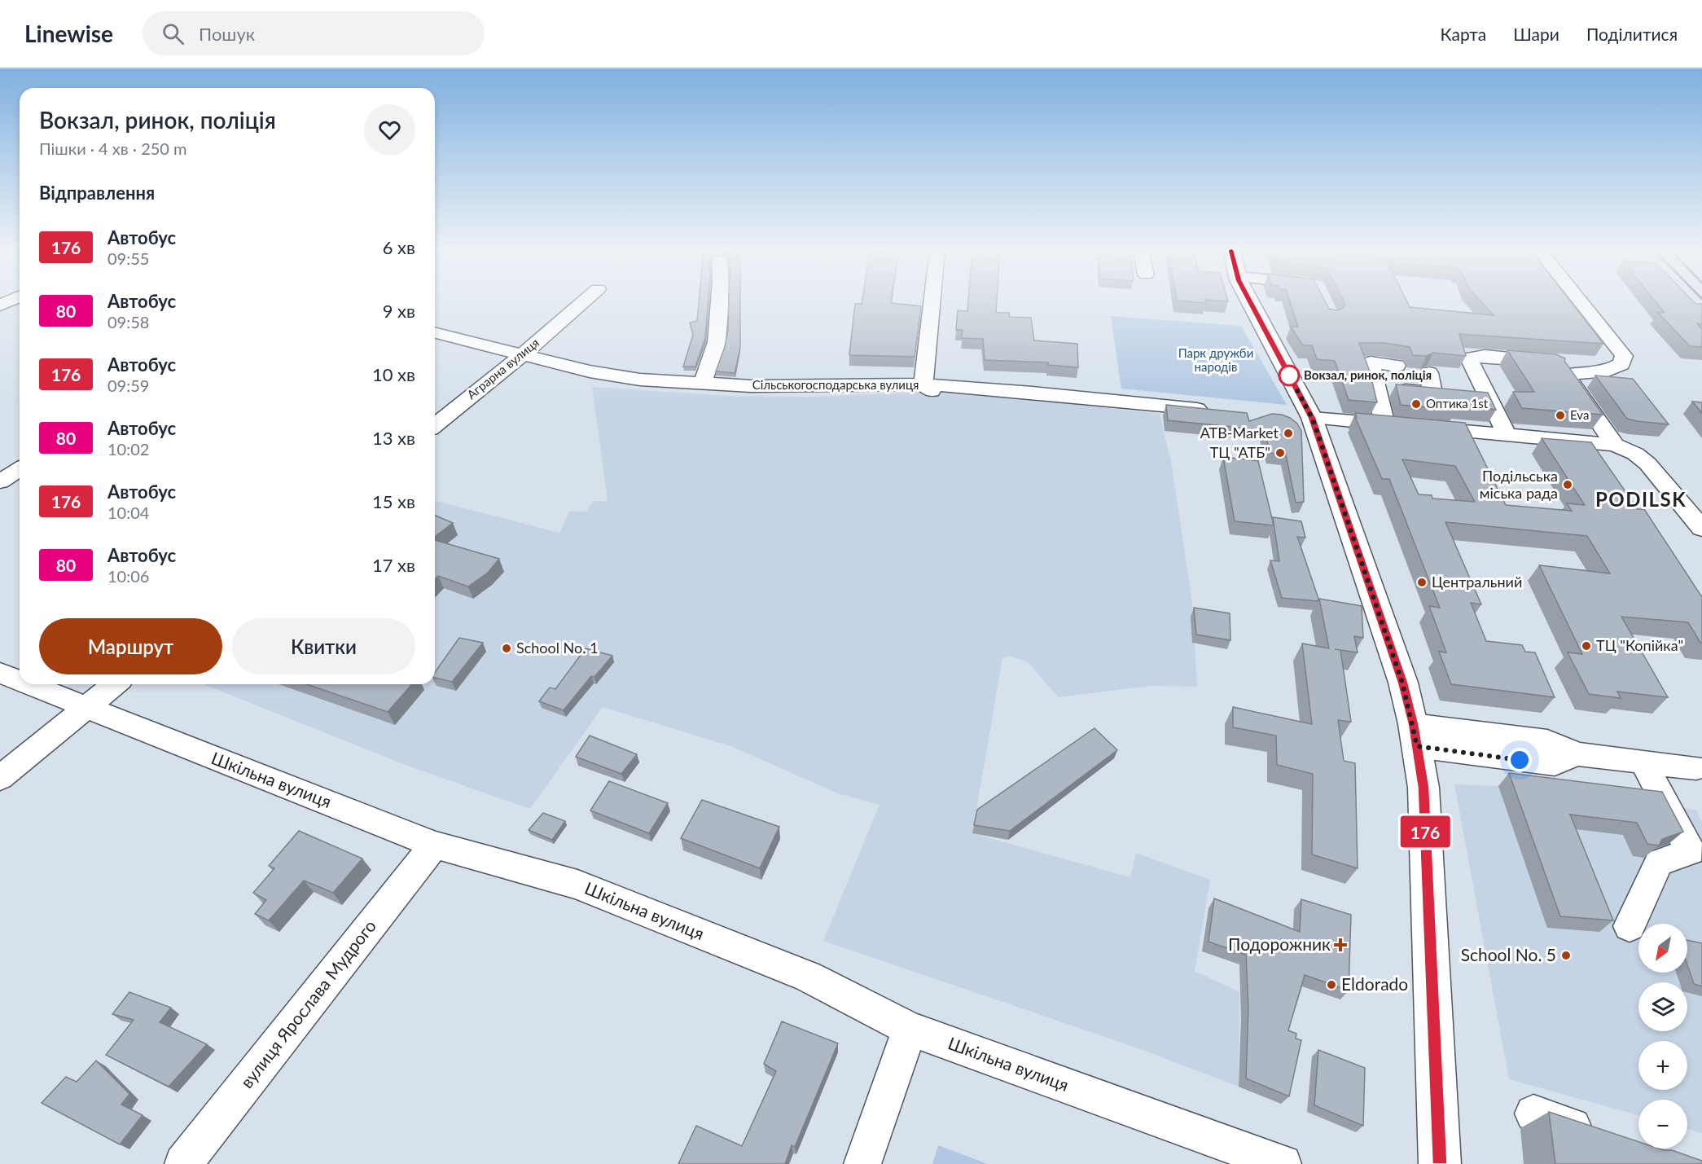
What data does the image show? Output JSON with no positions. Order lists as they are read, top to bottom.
{
  "streets": {
    "street": [
      "Аграрна вулиця",
      "Сільськогосподарська вулиця",
      "Шкільна вулиця",
      "вулиця Ярослава Мудрого"
    ]
  },
  "crossings": [
    ["Аграрна вулиця", "Сільськогосподарська вулиця"],
    ["Шкільна вулиця", "вулиця Ярослава Мудрого"]
  ],
  "districts": ["PODILSK"],
  "parks": ["Парк дружби народів"],
  "places": {
    "other": [
      "Вокзал, ринок, поліція",
      "Оптика 1st",
      "Eva",
      "ATB-Market",
      "ТЦ \"АТБ\"",
      "Подільська міська рада",
      "Центральний",
      "ТЦ \"Копійка\"",
      "School No. 1",
      "School No. 5",
      "Eldorado"
    ],
    "health": ["Подорожник"]
  },
  "lines": ["bus line 176"],
  "north": "bottom left",
  "page": {
    "header": "Linewise",
    "search": "Пошук",
    "nav": ["Карта", "Шари", "Поділитися"],
    "on_map": "176",
    "heading": [
      ["Вокзал, ринок, поліція", "Пішки · 4 хв · 250 m"],
      "Відправлення"
    ],
    "list": [
      {
        "mark": "176",
        "name": "Автобус",
        "note": "09:55",
        "value": "6 хв"
      },
      {
        "mark": "80",
        "name": "Автобус",
        "note": "09:58",
        "value": "9 хв"
      },
      {
        "mark": "176",
        "name": "Автобус",
        "note": "09:59",
        "value": "10 хв"
      },
      {
        "mark": "80",
        "name": "Автобус",
        "note": "10:02",
        "value": "13 хв"
      },
      {
        "mark": "176",
        "name": "Автобус",
        "note": "10:04",
        "value": "15 хв"
      },
      {
        "mark": "80",
        "name": "Автобус",
        "note": "10:06",
        "value": "17 хв"
      }
    ],
    "buttons": ["Маршрут", "Квитки"],
    "map_buttons": ["+", "−"]
  }
}
